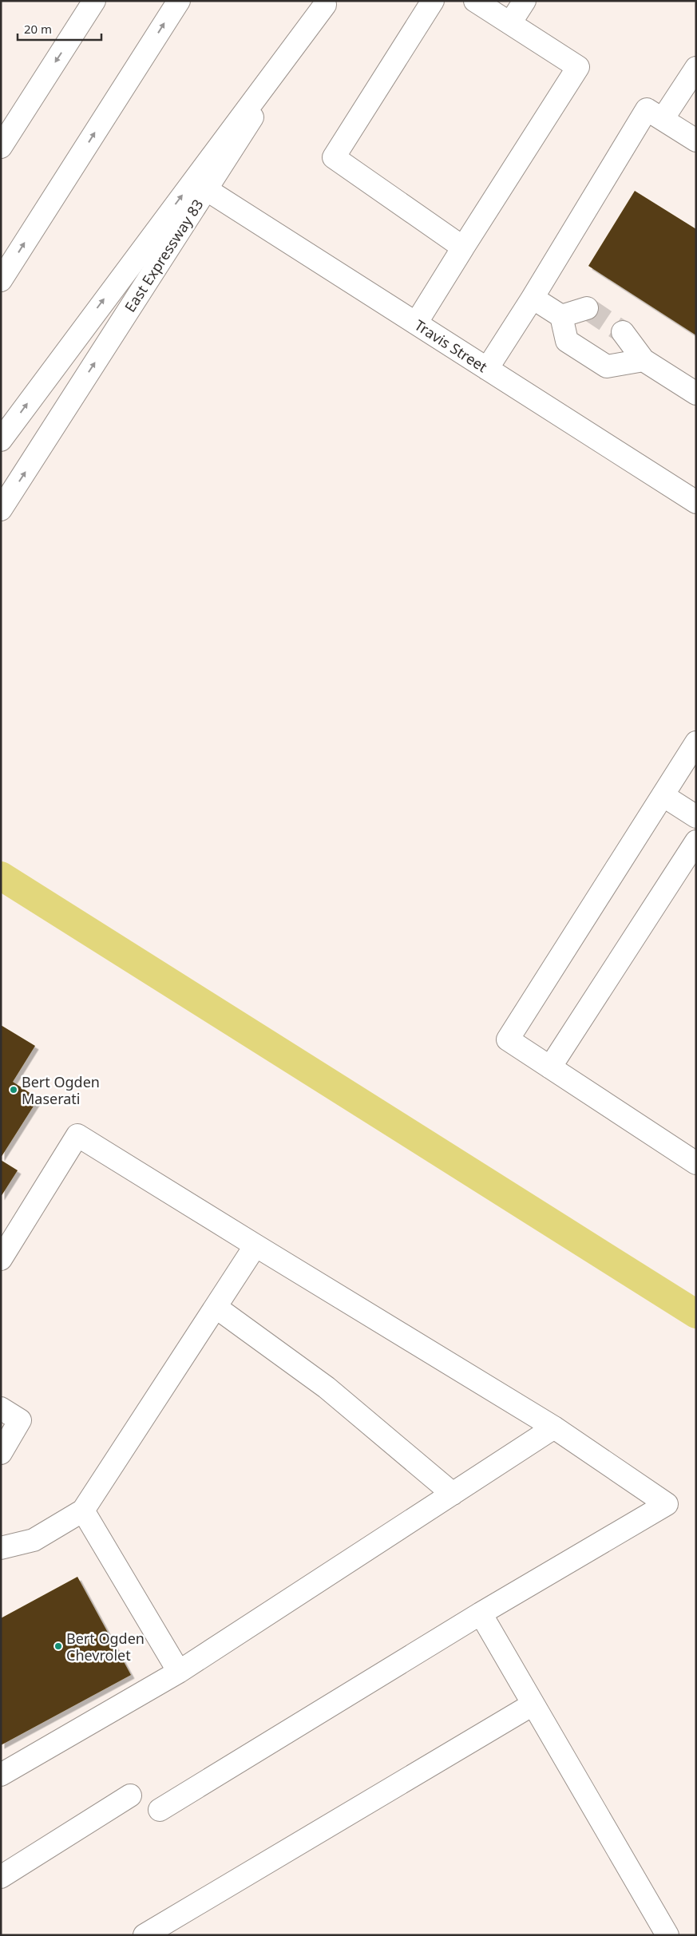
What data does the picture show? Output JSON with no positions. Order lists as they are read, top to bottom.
{
  "streets": {
    "main road": ["East Expressway 83", "Travis Street"]
  },
  "crossings": [
    ["East Expressway 83", "Travis Street"]
  ],
  "places": ["Bert Ogden Maserati", "Bert Ogden Chevrolet"],
  "scale_bar": "20 m"
}
